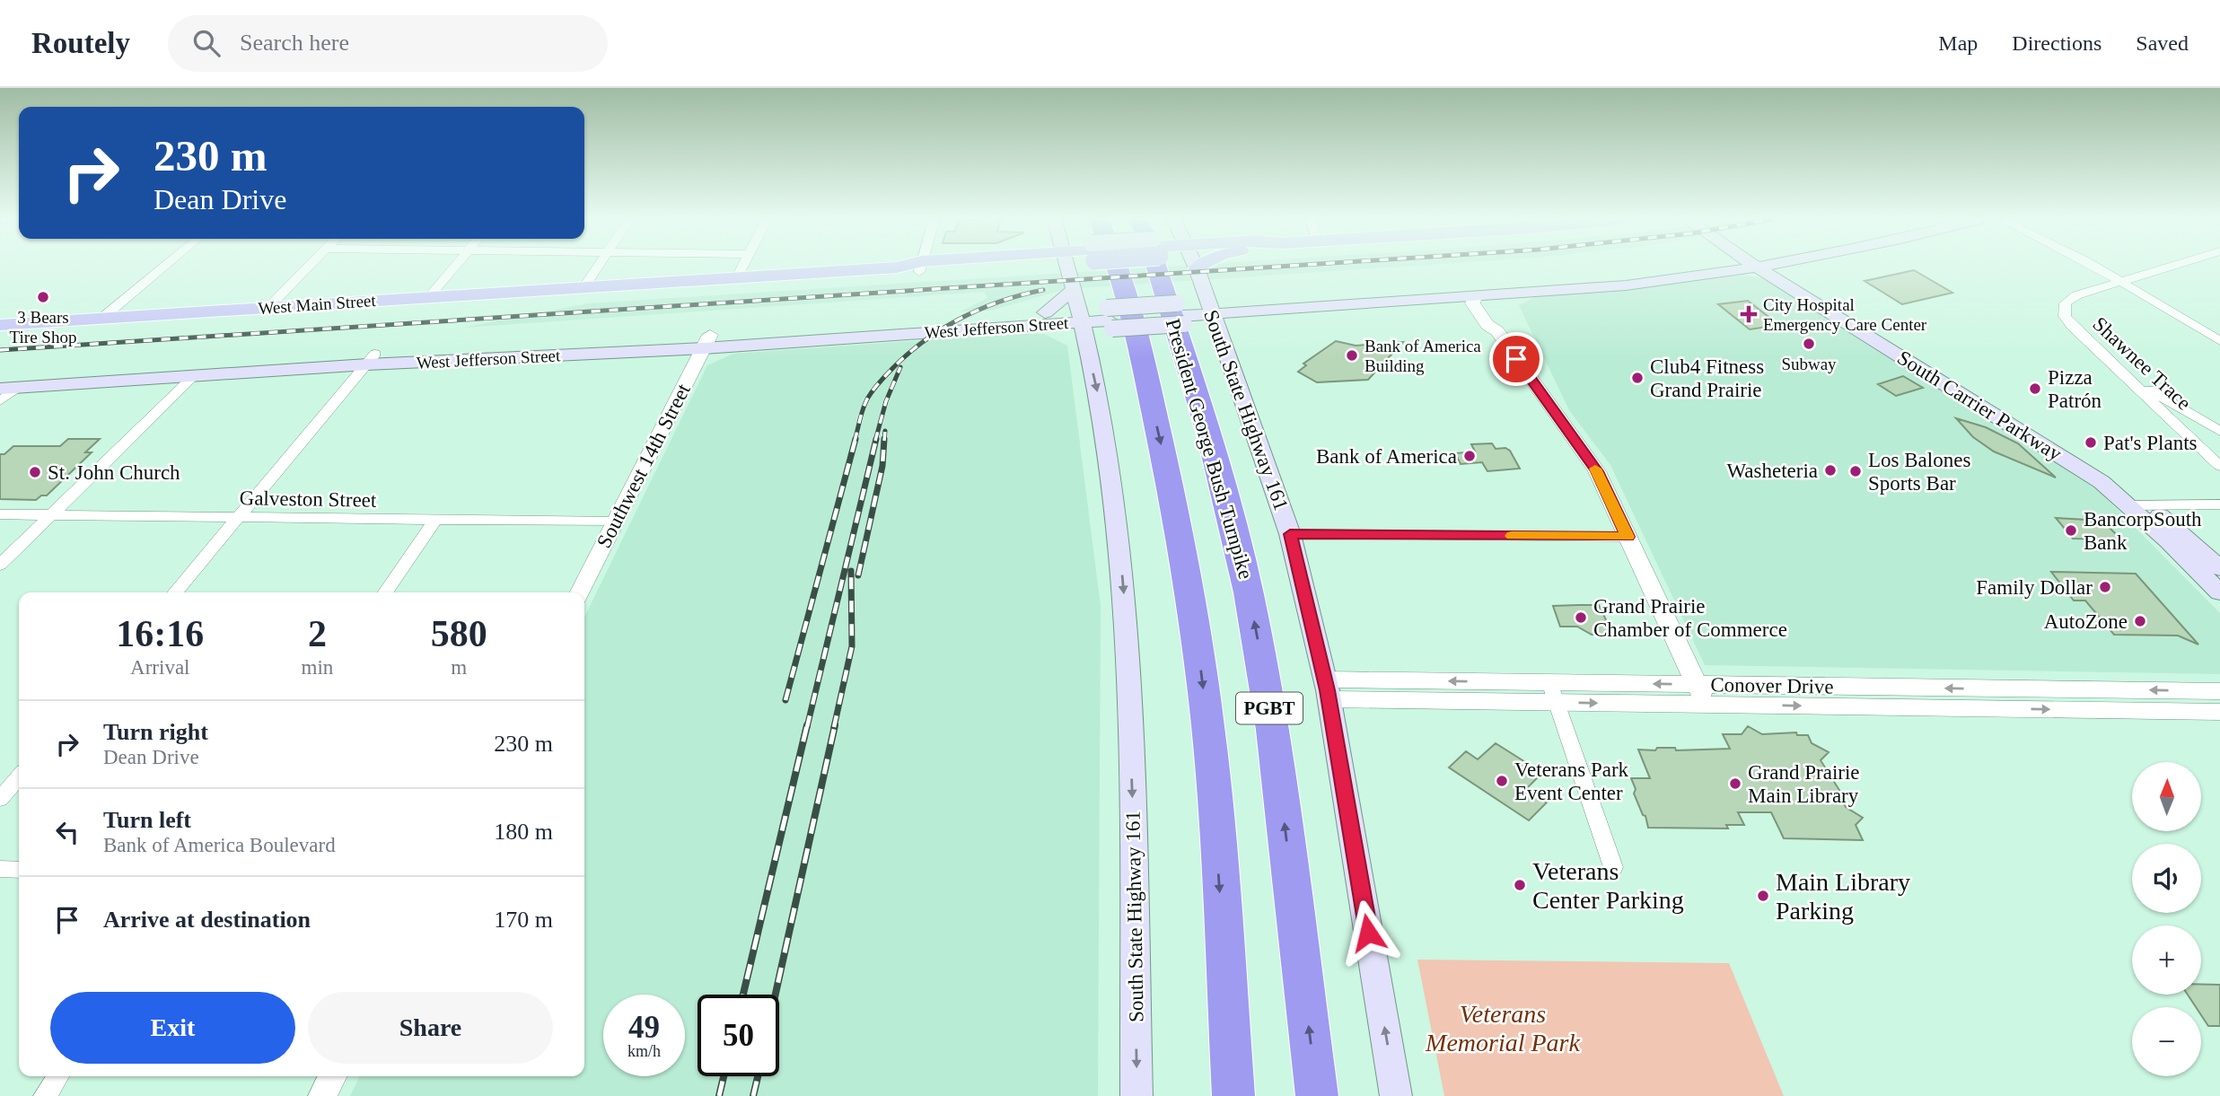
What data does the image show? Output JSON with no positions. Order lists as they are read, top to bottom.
{
  "streets": {
    "highway": ["President George Bush Turnpike", "PGBT"],
    "main road": [
      "West Main Street",
      "West Jefferson Street",
      "South Carrier Parkway",
      "South State Highway 161"
    ],
    "street": [
      "Shawnee Trace",
      "Southwest 14th Street",
      "Galveston Street",
      "Conover Drive"
    ]
  },
  "crossings": [
    ["West Jefferson Street", "South State Highway 161"],
    ["West Jefferson Street", "Southwest 14th Street"],
    ["South State Highway 161", "Conover Drive"],
    ["Southwest 14th Street", "Galveston Street"]
  ],
  "parks": ["Veterans Memorial Park"],
  "places": {
    "other": [
      "3 Bears Tire Shop",
      "Subway",
      "Bank of America Building",
      "Club4 Fitness Grand Prairie",
      "Pizza Patrón",
      "Pat's Plants",
      "Bank of America",
      "Washeteria",
      "Los Balones Sports Bar",
      "St. John Church",
      "BancorpSouth Bank",
      "Family Dollar",
      "Grand Prairie Chamber of Commerce",
      "AutoZone",
      "Veterans Park Event Center",
      "Grand Prairie Main Library",
      "Veterans Center Parking",
      "Main Library Parking"
    ],
    "health": ["City Hospital Emergency Care Center"]
  },
  "north": "top",
  "page": {
    "header": "Routely",
    "search": "Search here",
    "nav": ["Map", "Directions", "Saved"],
    "turn": ["230 m", "Dean Drive"],
    "eta": [
      "16:16",
      "Arrival",
      "2",
      "min",
      "580",
      "m"
    ],
    "list": [
      {
        "name": "Turn right",
        "note": "Dean Drive",
        "value": "230 m"
      },
      {
        "name": "Turn left",
        "note": "Bank of America Boulevard",
        "value": "180 m"
      },
      {
        "name": "Arrive at destination",
        "value": "170 m"
      }
    ],
    "map_buttons": ["+", "−"],
    "buttons": ["Exit", "Share"],
    "speed": "49 km/h",
    "limit": "50"
  }
}
